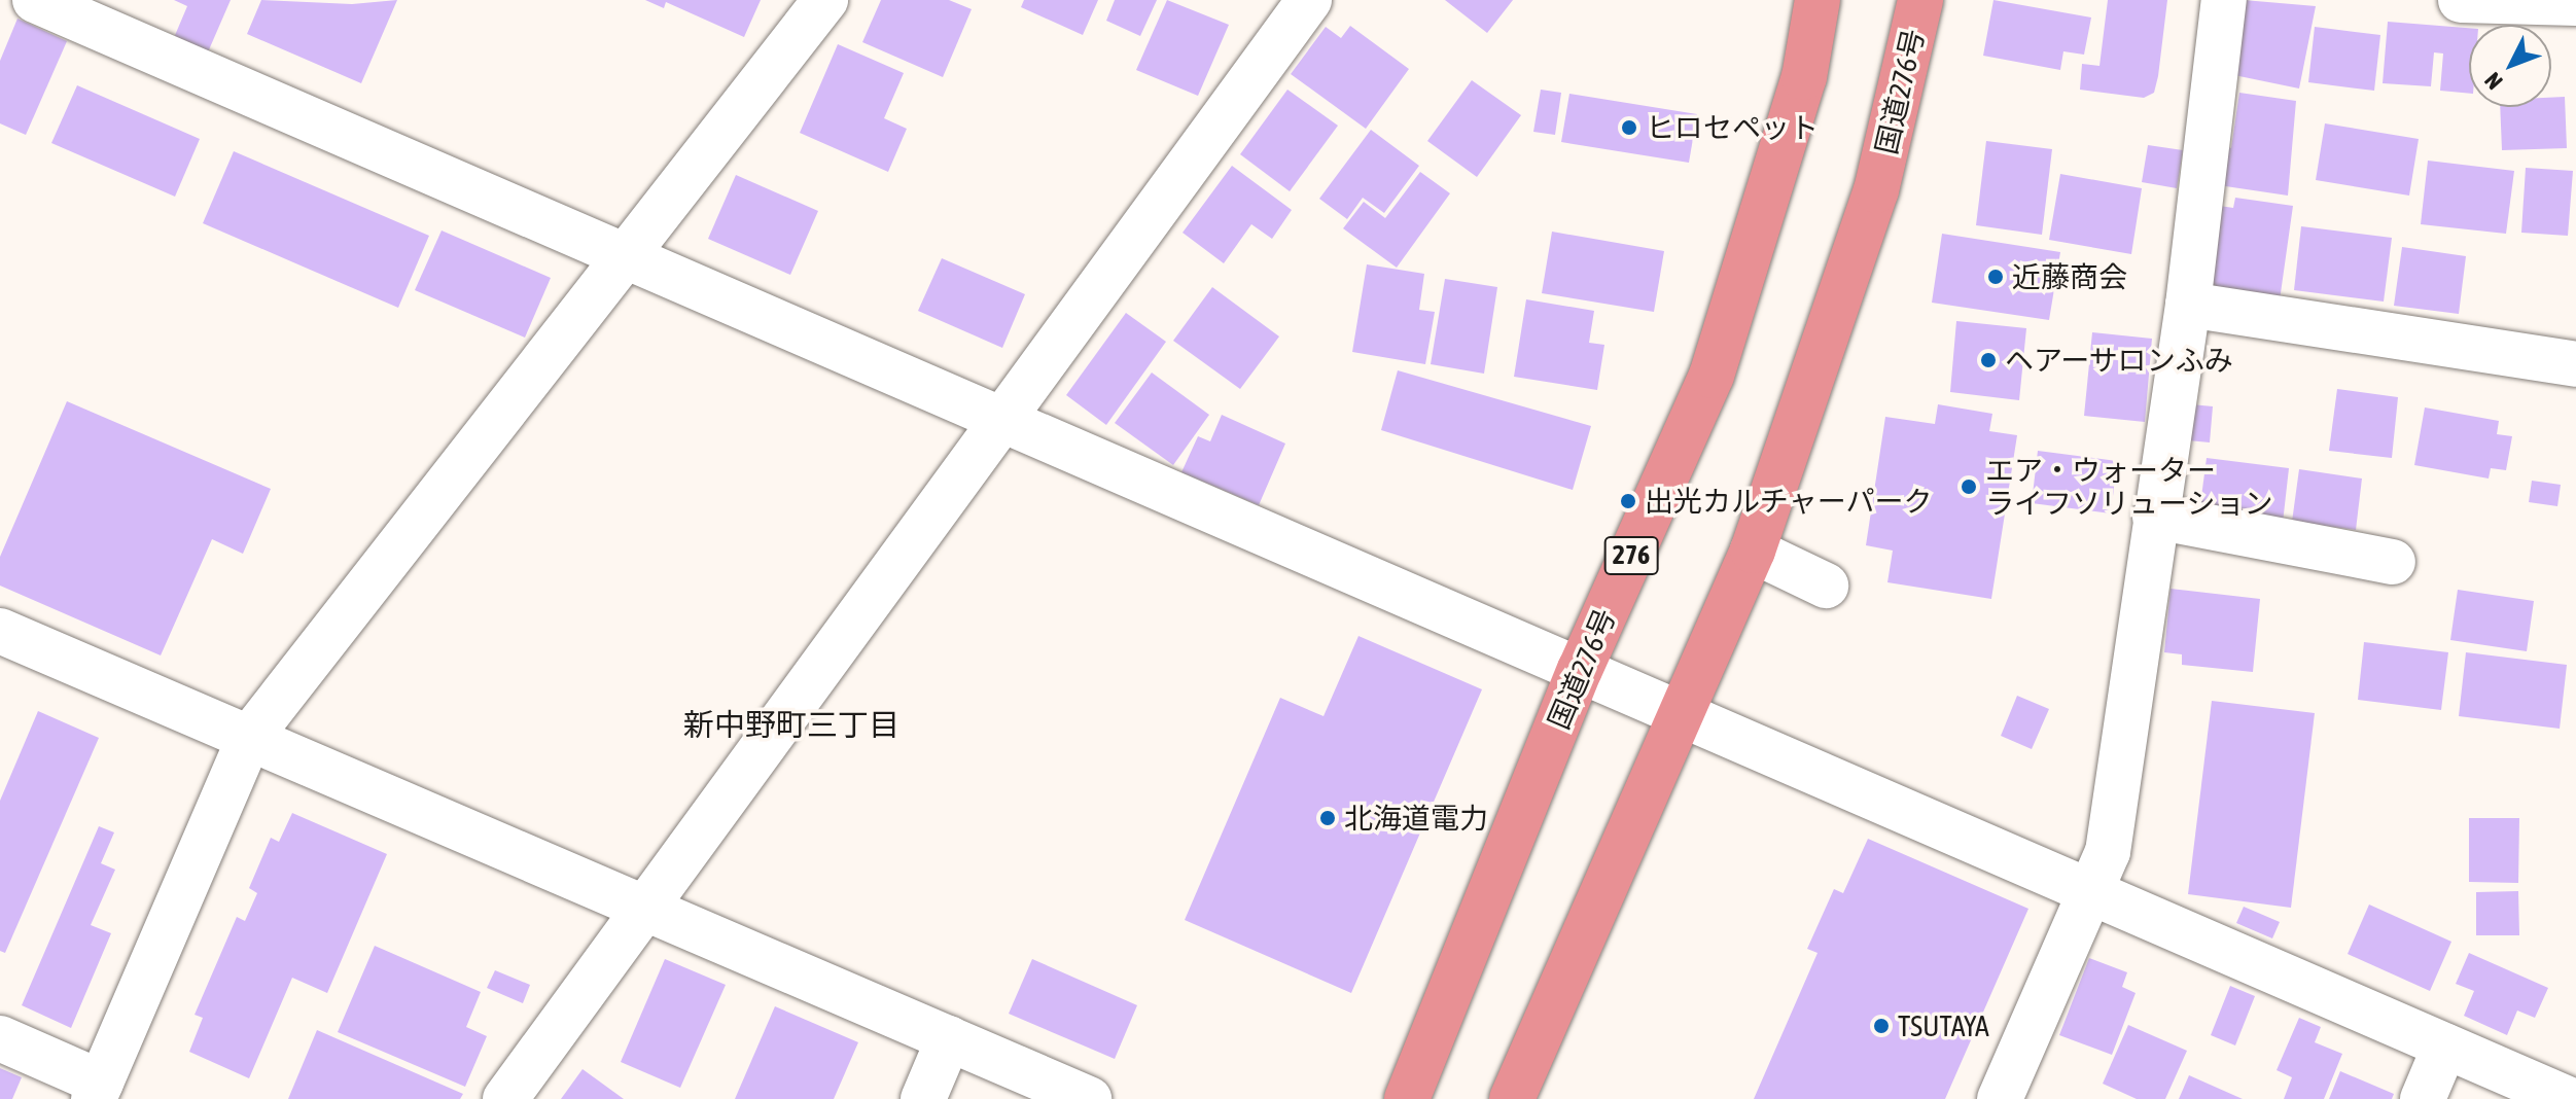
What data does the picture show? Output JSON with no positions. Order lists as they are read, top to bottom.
{
  "streets": {
    "highway": ["国道276号", "276"]
  },
  "districts": ["新中野町三丁目"],
  "places": [
    "ヒロセペット",
    "近藤商会",
    "ヘアーサロンふみ",
    "エア・ウォーター ライフソリューション",
    "出光カルチャーパーク",
    "北海道電力",
    "TSUTAYA"
  ],
  "north": "bottom left"
}
